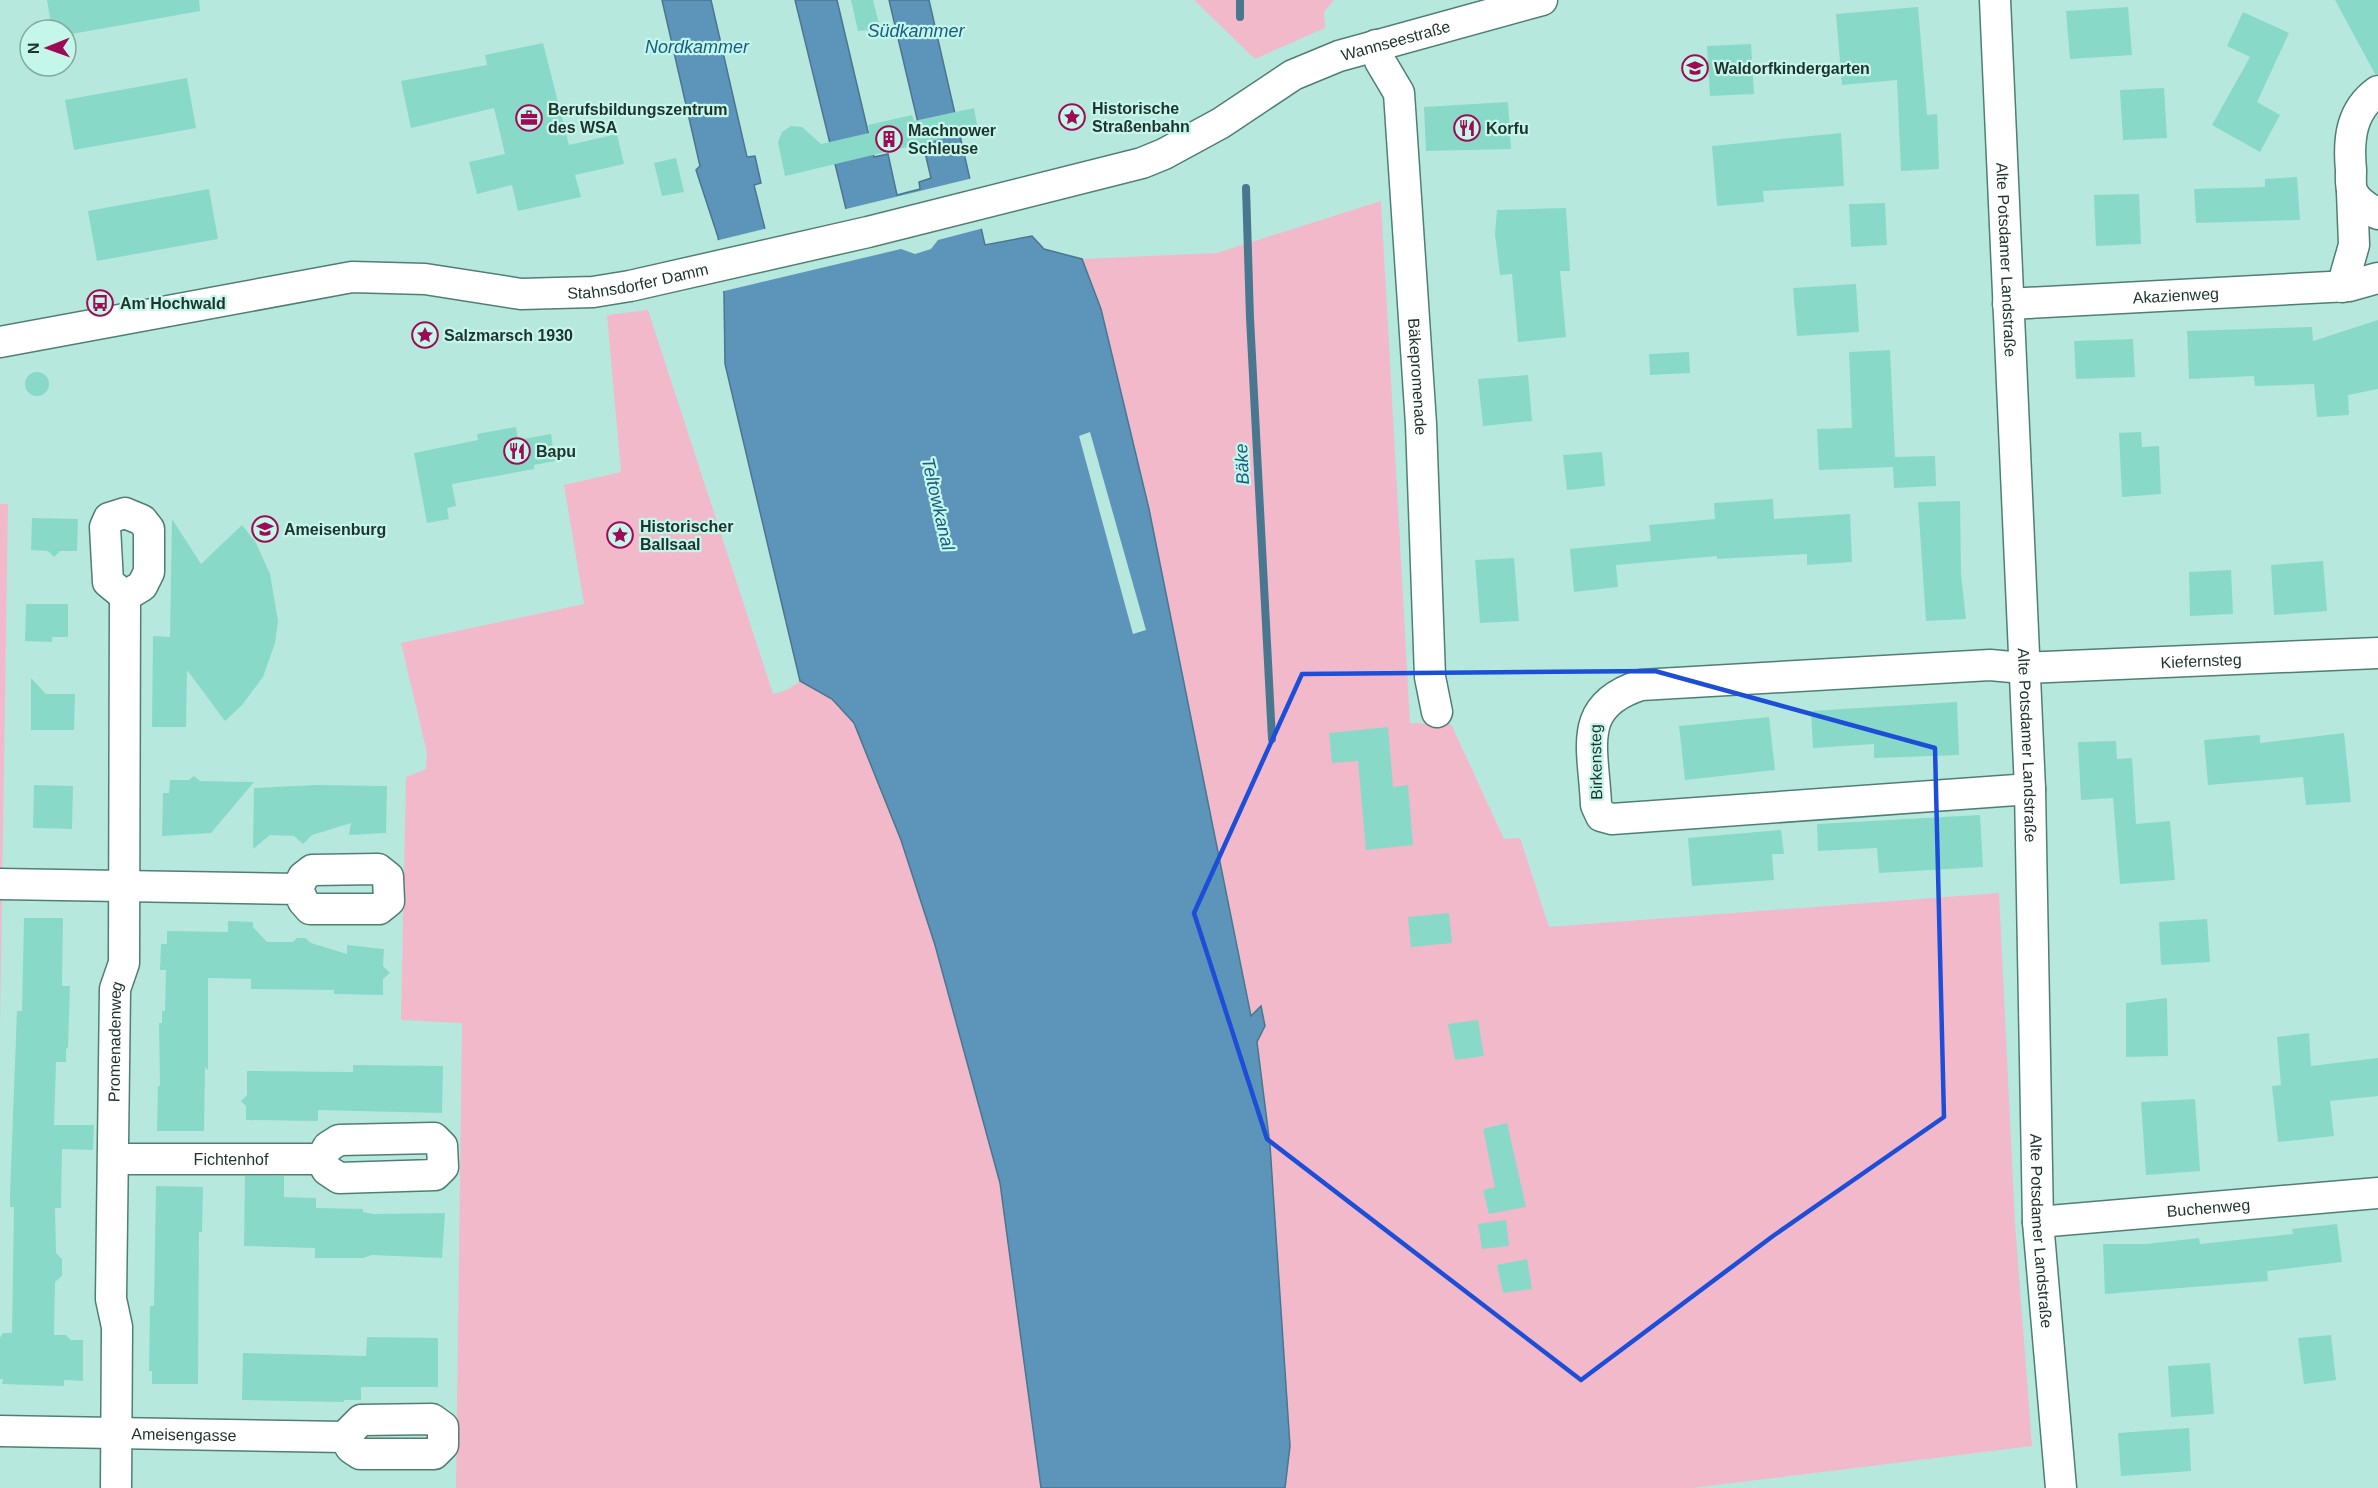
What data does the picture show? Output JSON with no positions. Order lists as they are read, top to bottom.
{
  "streets": {
    "street": [
      "Wannseestraße",
      "Alte Potsdamer Landstraße",
      "Stahnsdorfer Damm",
      "Akazienweg",
      "Bäkepromenade",
      "Kiefernsteg",
      "Birkensteg",
      "Promenadenweg",
      "Fichtenhof",
      "Buchenweg",
      "Ameisengasse"
    ]
  },
  "crossings": [
    ["Wannseestraße", "Stahnsdorfer Damm"],
    ["Wannseestraße", "Bäkepromenade"],
    ["Alte Potsdamer Landstraße", "Akazienweg"],
    ["Alte Potsdamer Landstraße", "Kiefernsteg"],
    ["Alte Potsdamer Landstraße", "Birkensteg"],
    ["Alte Potsdamer Landstraße", "Buchenweg"],
    ["Kiefernsteg", "Birkensteg"],
    ["Promenadenweg", "Fichtenhof"],
    ["Promenadenweg", "Ameisengasse"]
  ],
  "water": [
    "Südkammer",
    "Nordkammer",
    "Bäke",
    "Teltowkanal"
  ],
  "places": {
    "school or university": ["Waldorfkindergarten", "Ameisenburg"],
    "place": ["Historische Straßenbahn", "Salzmarsch 1930", "Historischer Ballsaal"],
    "office": ["Berufsbildungszentrum des WSA"],
    "restaurant": ["Korfu", "Bapu"],
    "building": ["Machnower Schleuse"],
    "bus stop": ["Am Hochwald"]
  },
  "north": "left"
}
